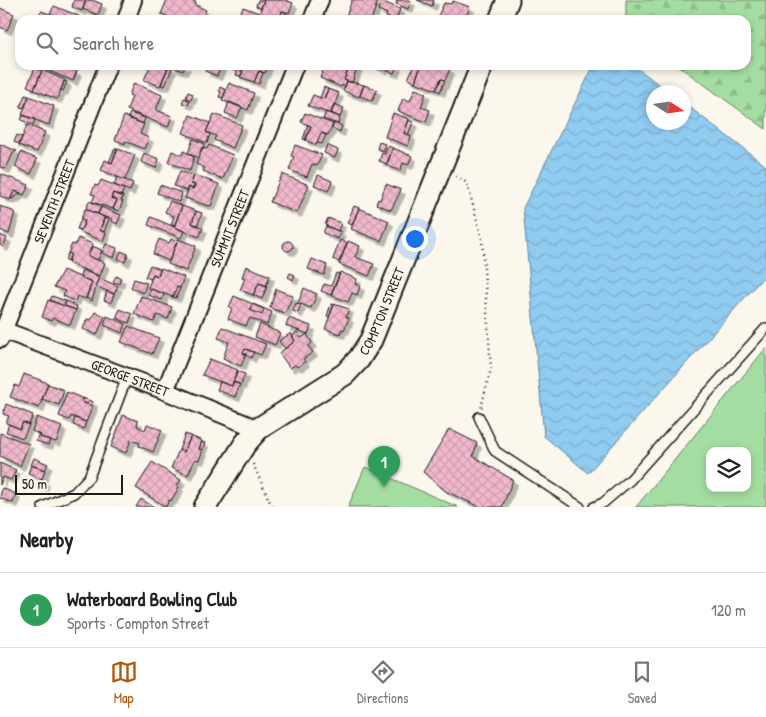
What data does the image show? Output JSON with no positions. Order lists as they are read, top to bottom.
{
  "streets": {
    "street": [
      "SEVENTH STREET",
      "SUMMIT STREET",
      "COMPTON STREET",
      "GEORGE STREET"
    ]
  },
  "crossings": [
    ["SEVENTH STREET", "GEORGE STREET"],
    ["SUMMIT STREET", "GEORGE STREET"],
    ["COMPTON STREET", "GEORGE STREET"]
  ],
  "scale_bar": "50 m",
  "north": "right",
  "page": {
    "search": "Search here",
    "pins": "1",
    "scale": "50 m",
    "heading": "Nearby",
    "list": [
      {
        "mark": "1",
        "name": "Waterboard Bowling Club",
        "note": "Sports · Compton Street",
        "value": "120 m"
      }
    ],
    "nav": ["Map", "Directions", "Saved"]
  }
}
